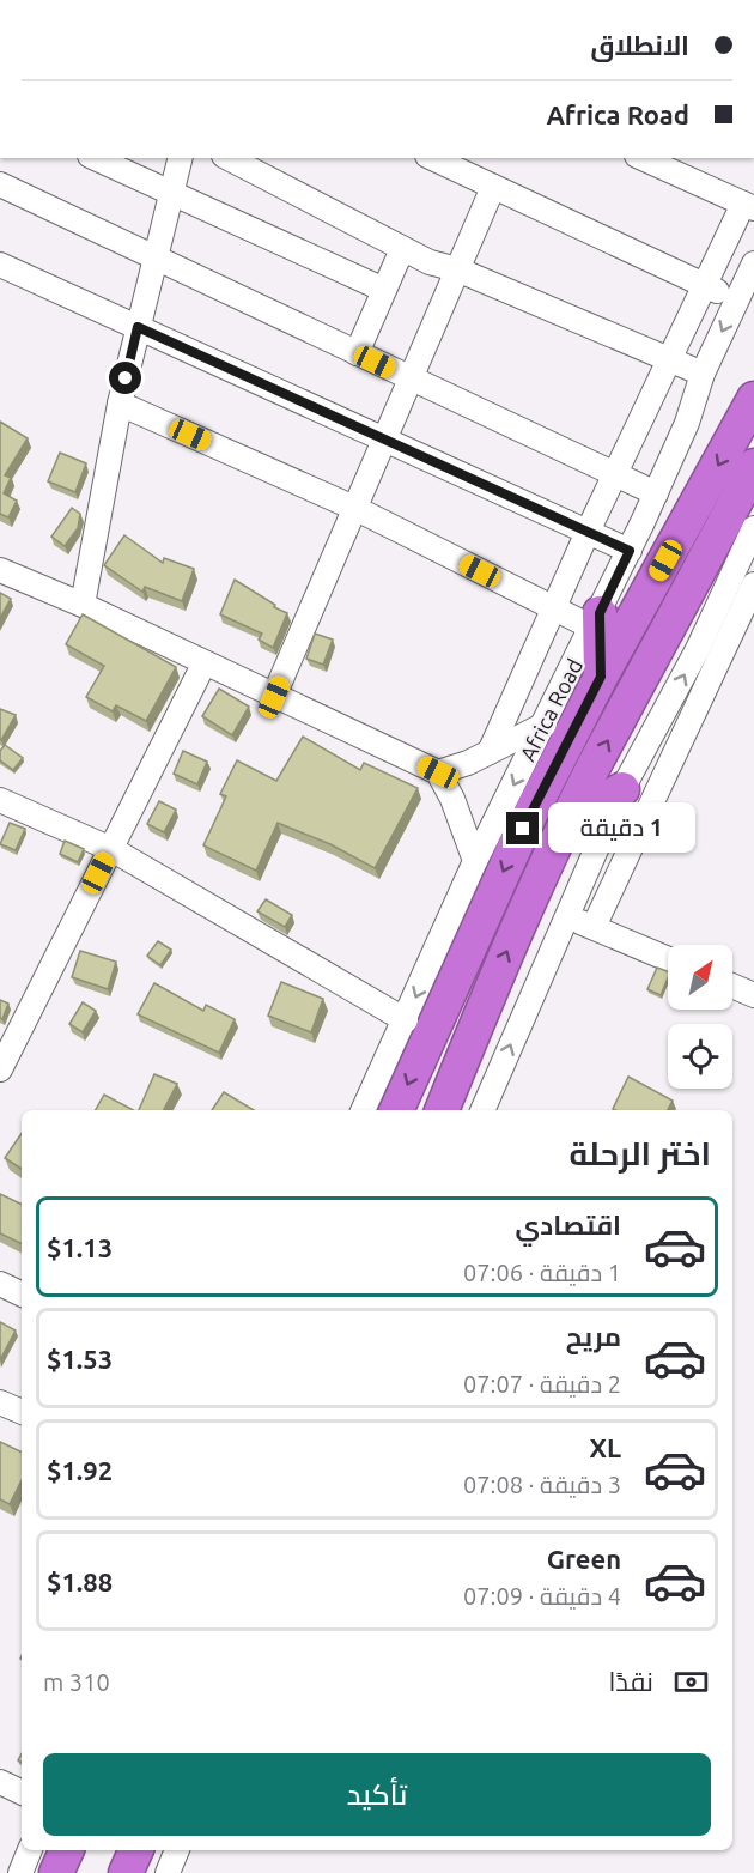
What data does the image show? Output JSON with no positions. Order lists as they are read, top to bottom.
{
  "streets": {
    "highway": ["Africa Road"]
  },
  "north": "top right",
  "page": {
    "banner": ["الانطلاق", "Africa Road"],
    "bubble": "1 دقيقة",
    "heading": "اختر الرحلة",
    "list": [
      {
        "name": "اقتصادي",
        "note": "1 دقيقة · 07:06",
        "value": "$1.13"
      },
      {
        "name": "مريح",
        "note": "2 دقيقة · 07:07",
        "value": "$1.53"
      },
      {
        "name": "XL",
        "note": "3 دقيقة · 07:08",
        "value": "$1.92"
      },
      {
        "name": "Green",
        "note": "4 دقيقة · 07:09",
        "value": "$1.88"
      }
    ],
    "pay": ["نقدًا", "310 m"],
    "buttons": "تأكيد"
  }
}
